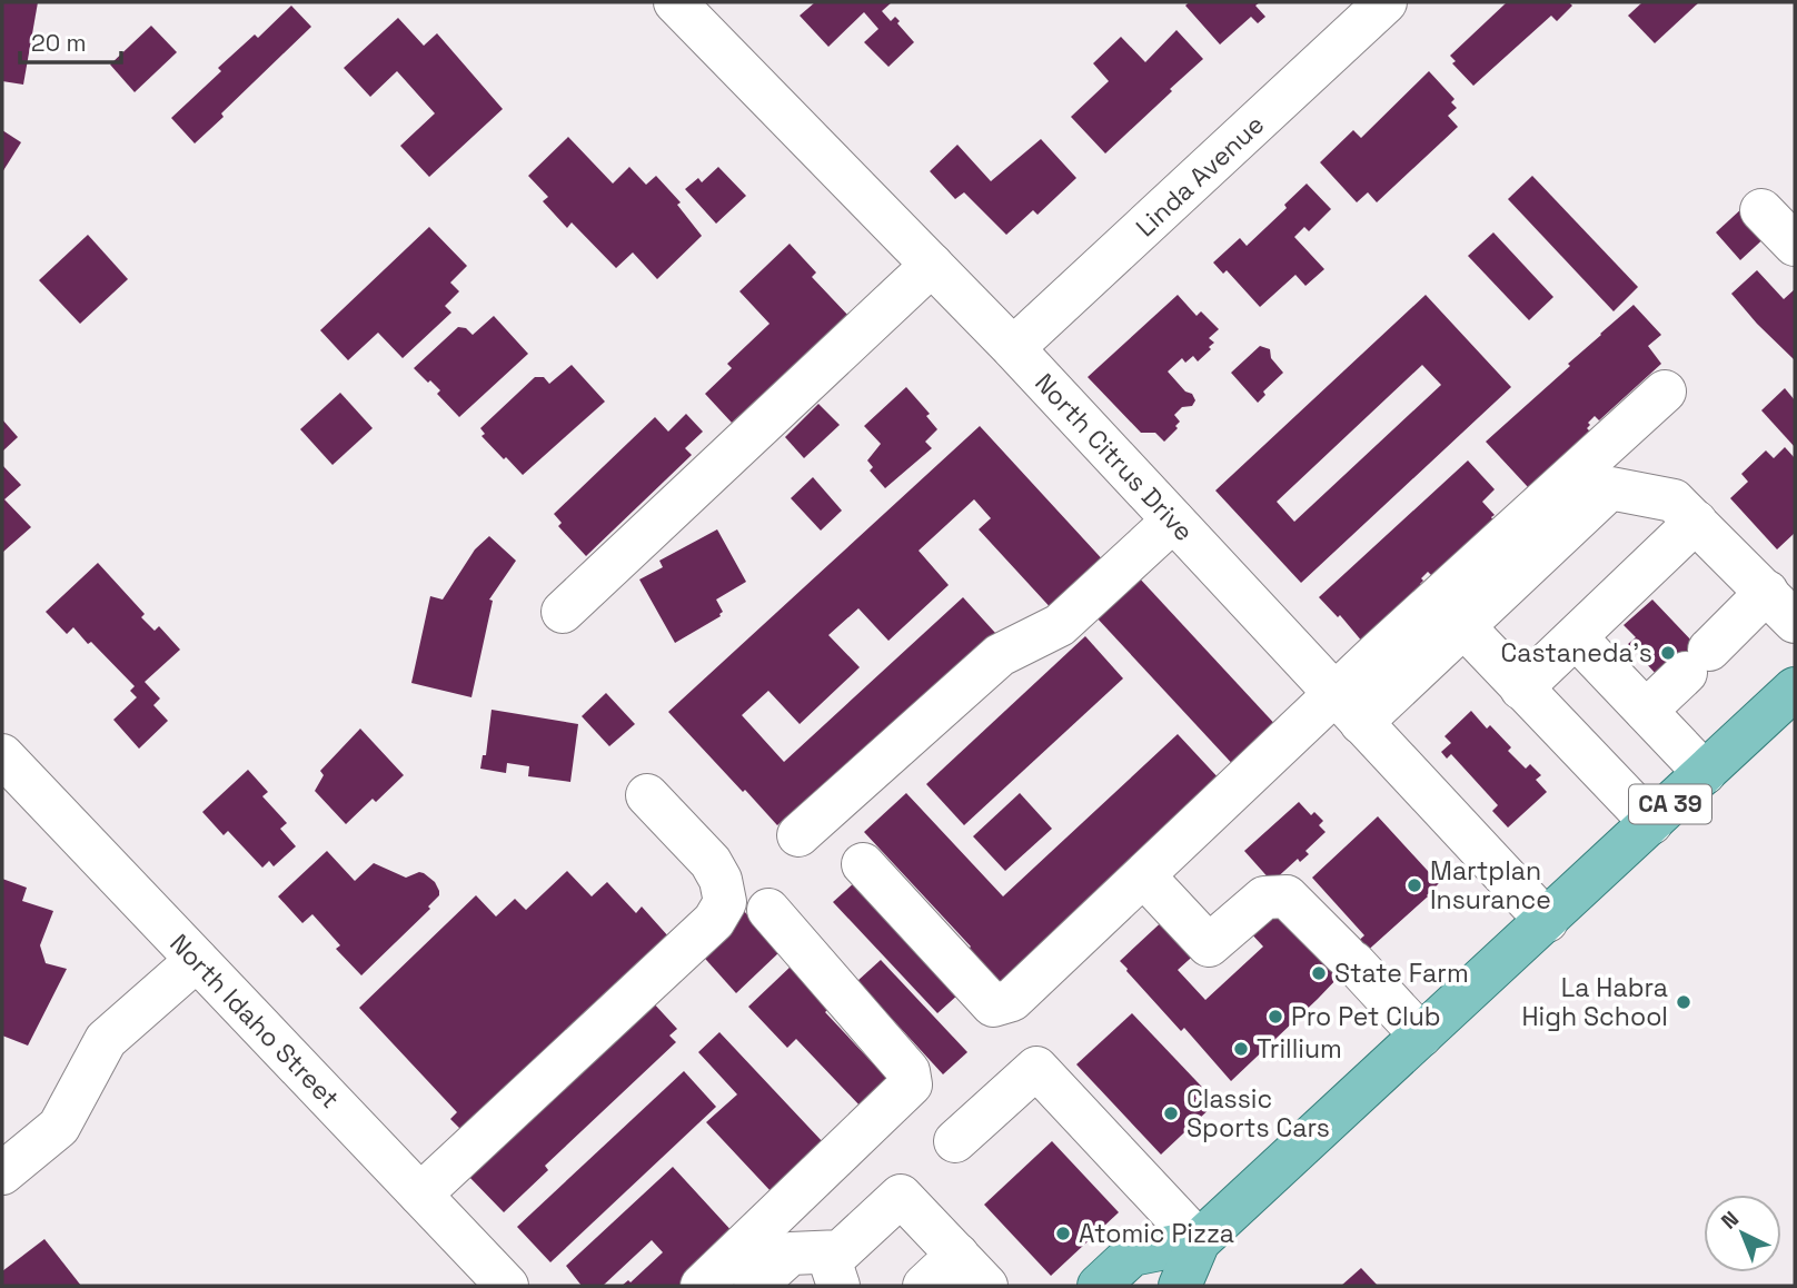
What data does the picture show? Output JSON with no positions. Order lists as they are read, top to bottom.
{
  "streets": {
    "main road": ["CA 39"],
    "street": ["Linda Avenue", "North Citrus Drive", "North Idaho Street"]
  },
  "crossings": [
    ["Linda Avenue", "North Citrus Drive"],
    ["North Citrus Drive", "CA 39"]
  ],
  "places": [
    "Castaneda's",
    "Martplan Insurance",
    "State Farm",
    "La Habra High School",
    "Pro Pet Club",
    "Trillium",
    "Classic Sports Cars",
    "Atomic Pizza"
  ],
  "scale_bar": "20 m",
  "north": "top left"
}
